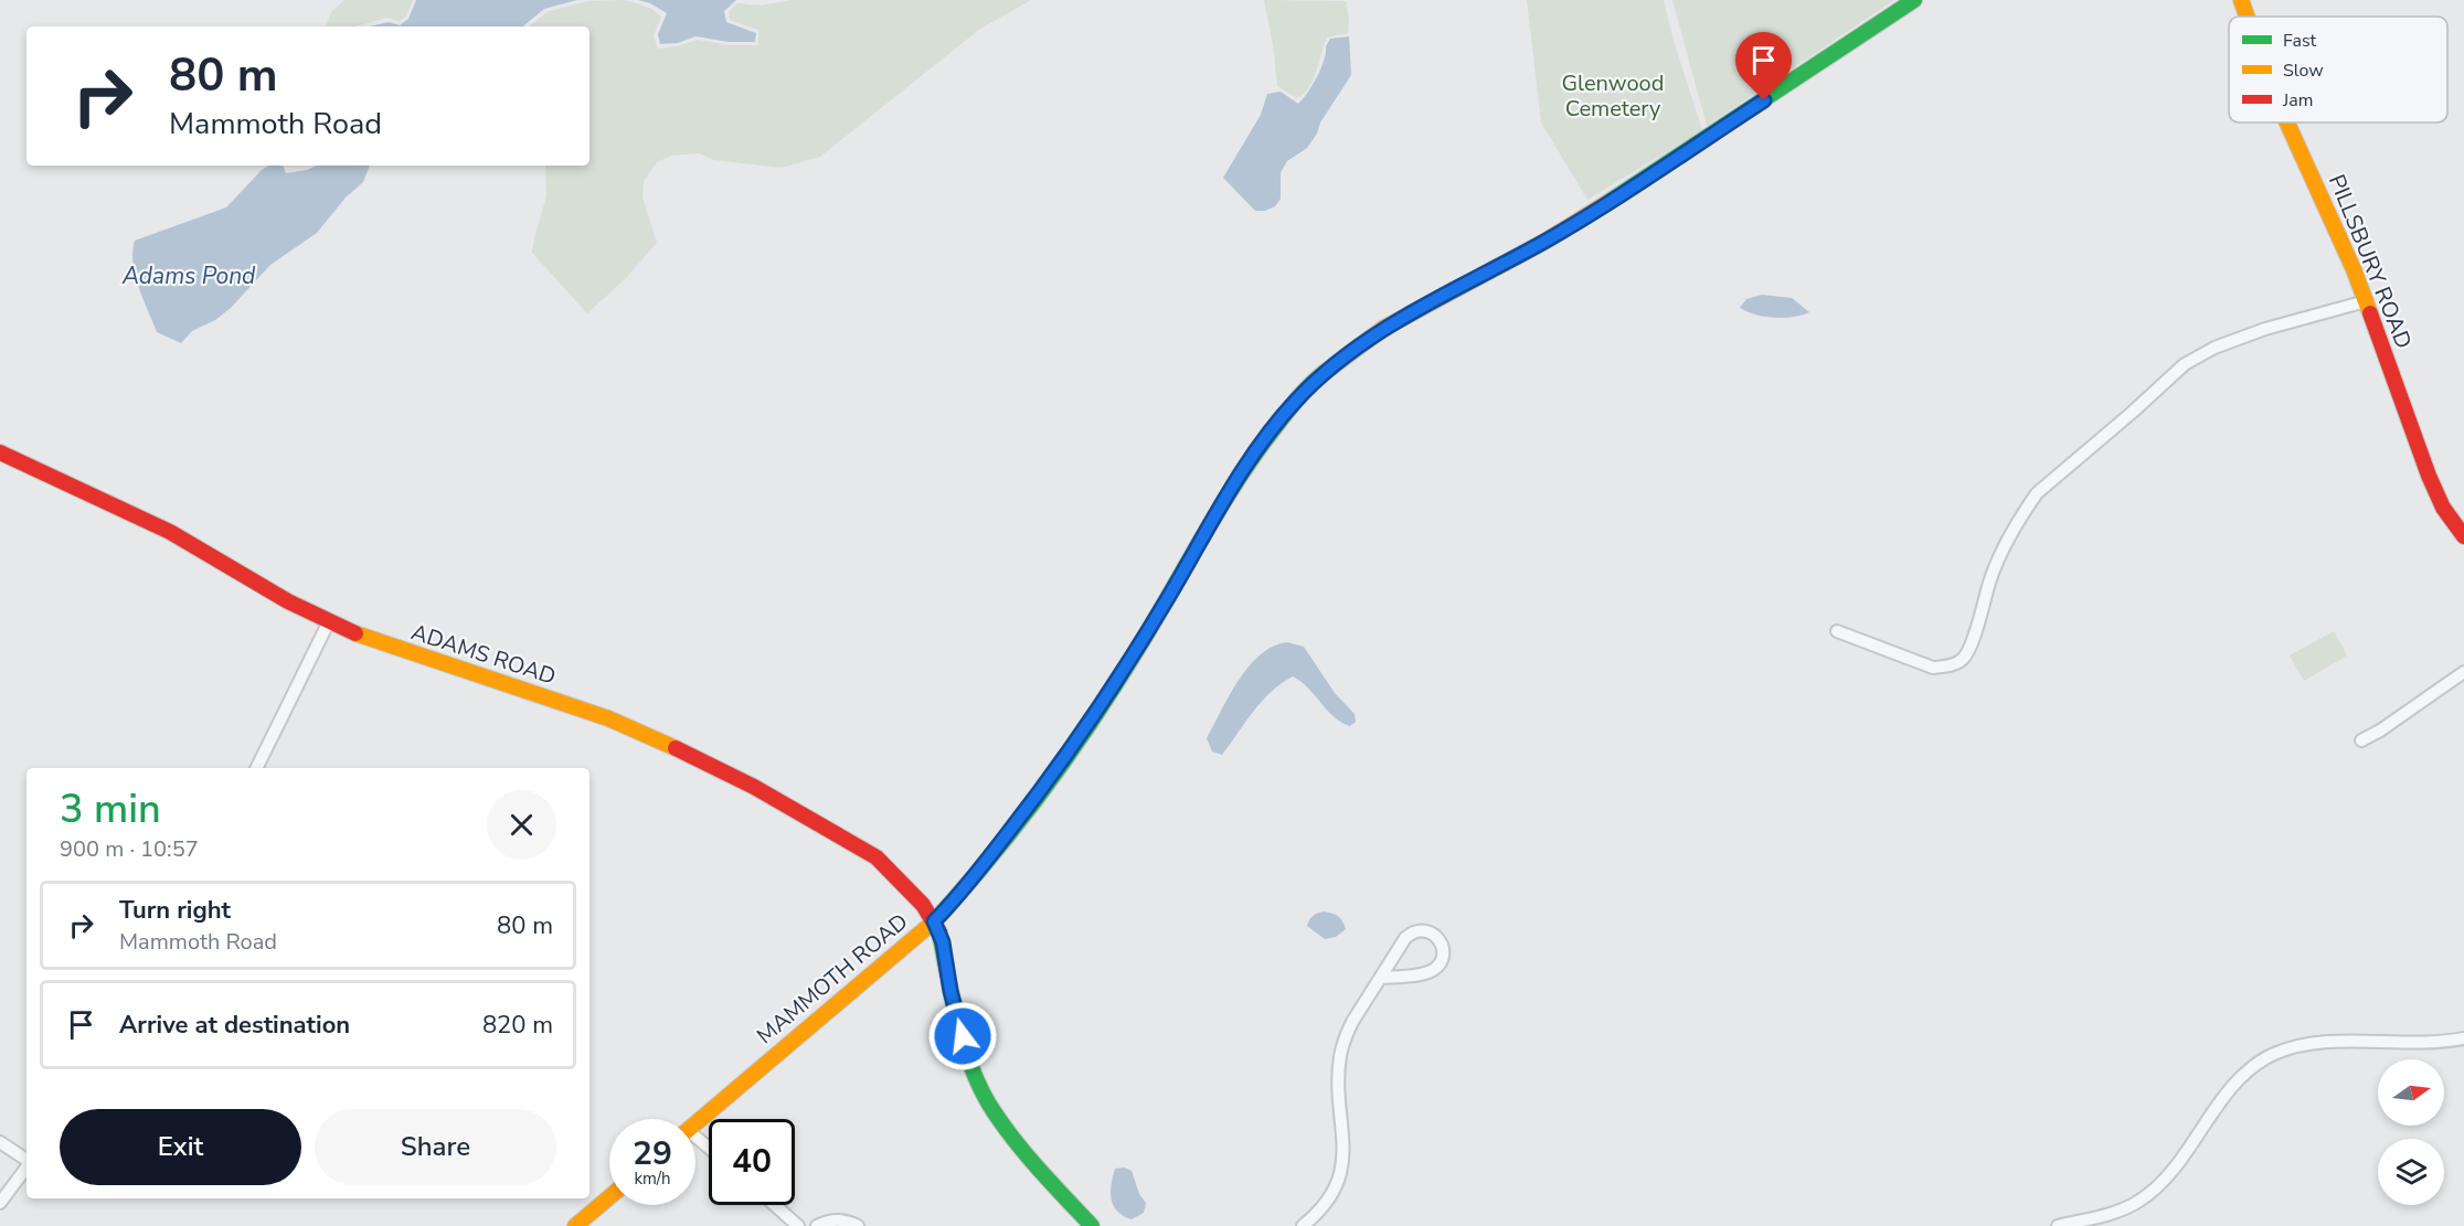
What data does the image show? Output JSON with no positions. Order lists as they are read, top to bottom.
{
  "streets": {
    "street": ["PILLSBURY ROAD", "ADAMS ROAD", "MAMMOTH ROAD"]
  },
  "crossings": [
    ["ADAMS ROAD", "MAMMOTH ROAD"]
  ],
  "water": ["Adams Pond"],
  "parks": ["Glenwood Cemetery"],
  "legend": ["Fast", "Slow", "Jam"],
  "north": "right",
  "page": {
    "turn": ["80 m", "Mammoth Road"],
    "heading": ["3 min", "900 m · 10:57"],
    "list": [
      {
        "name": "Turn right",
        "note": "Mammoth Road",
        "value": "80 m"
      },
      {
        "name": "Arrive at destination",
        "value": "820 m"
      }
    ],
    "buttons": ["Exit", "Share"],
    "speed": "29 km/h",
    "limit": "40"
  }
}
